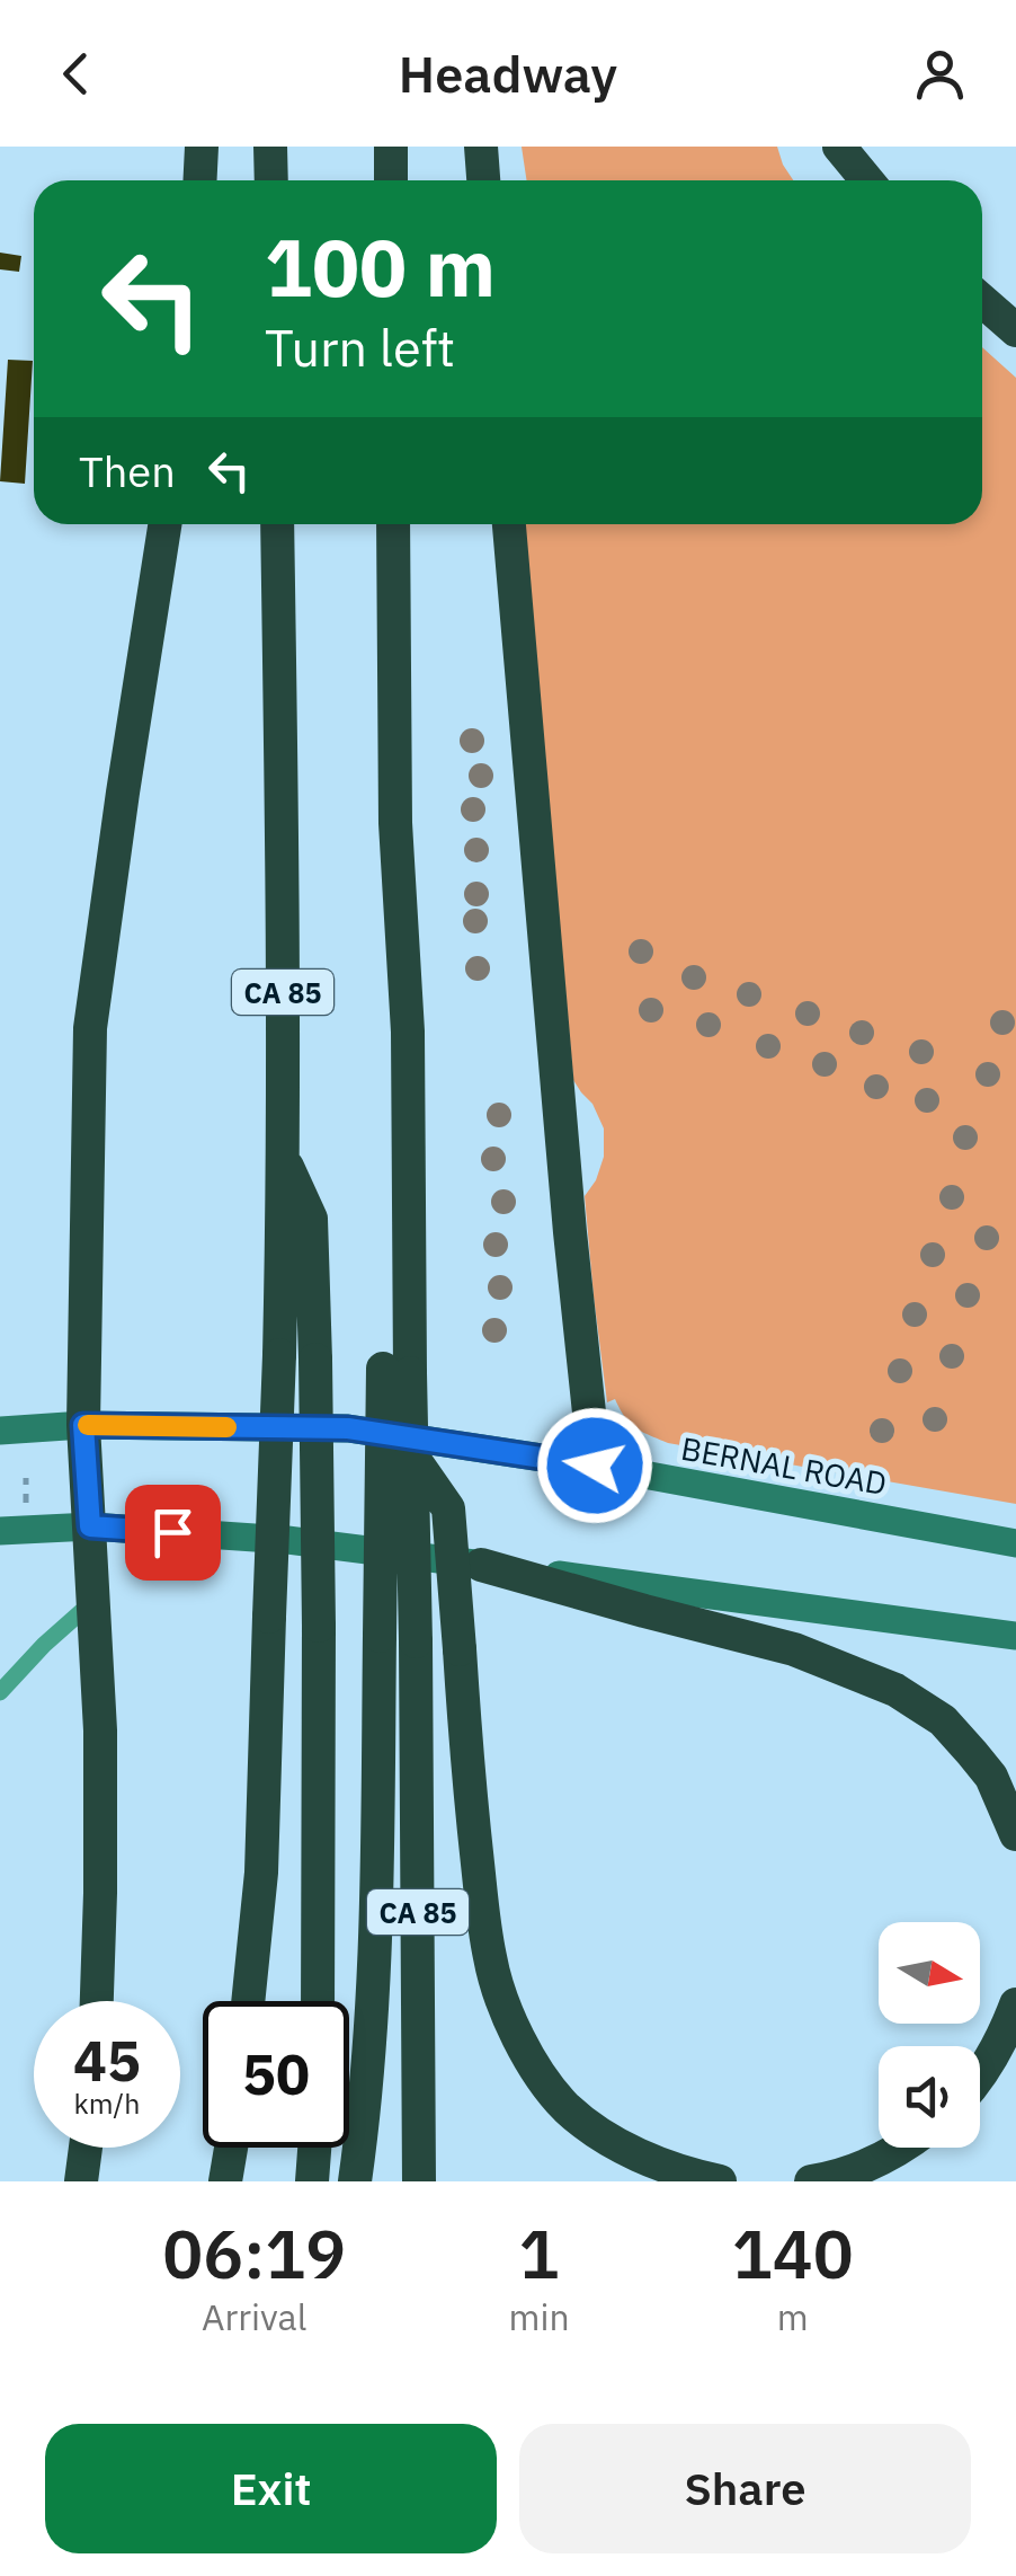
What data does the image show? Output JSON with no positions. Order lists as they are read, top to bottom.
{
  "streets": {
    "highway": ["CA 85"],
    "main road": ["BERNAL ROAD"]
  },
  "north": "right",
  "page": {
    "header": "Headway",
    "turn": ["100 m", "Turn left"],
    "then": "Then",
    "speed": "45 km/h",
    "limit": "50",
    "eta": [
      "06:19",
      "Arrival",
      "1",
      "min",
      "140",
      "m"
    ],
    "buttons": ["Exit", "Share"]
  }
}
